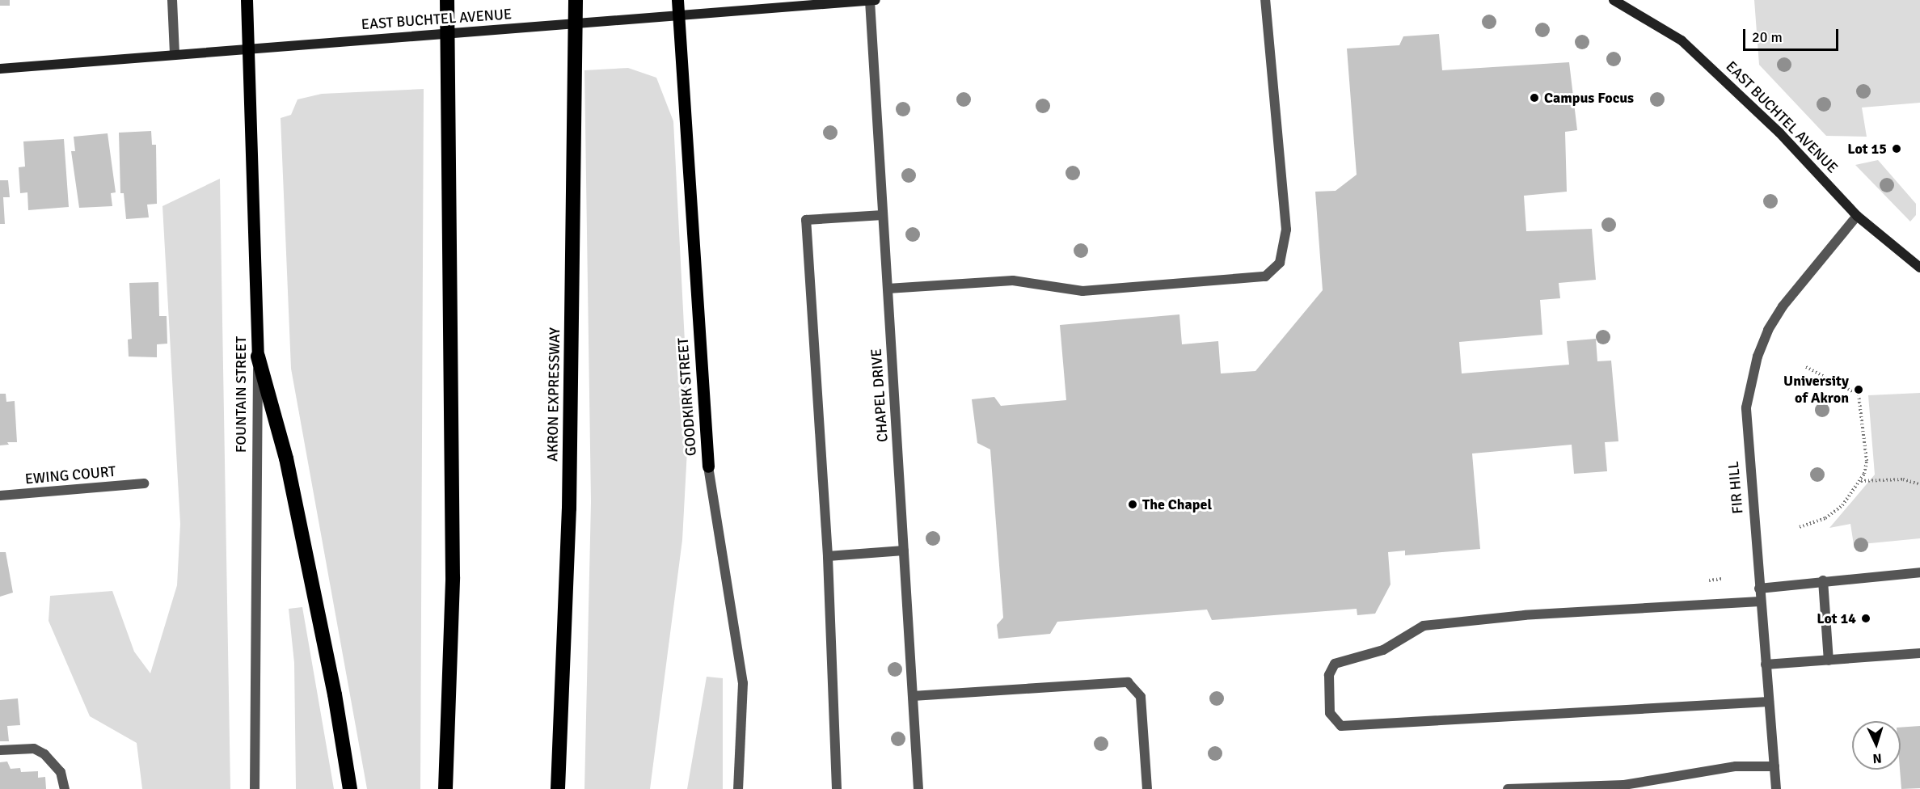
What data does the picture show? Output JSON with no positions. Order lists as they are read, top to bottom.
{
  "streets": {
    "highway": ["AKRON EXPRESSWAY"],
    "main road": ["EAST BUCHTEL AVENUE", "FOUNTAIN STREET", "GOODKIRK STREET"],
    "street": ["CHAPEL DRIVE", "EWING COURT", "FIR HILL"]
  },
  "crossings": [
    ["EAST BUCHTEL AVENUE", "FOUNTAIN STREET"],
    ["EAST BUCHTEL AVENUE", "CHAPEL DRIVE"],
    ["EAST BUCHTEL AVENUE", "GOODKIRK STREET"],
    ["EAST BUCHTEL AVENUE", "FIR HILL"]
  ],
  "places": [
    "Campus Focus",
    "Lot 15",
    "University of Akron",
    "The Chapel",
    "Lot 14"
  ],
  "scale_bar": "20 m",
  "north": "bottom"
}
